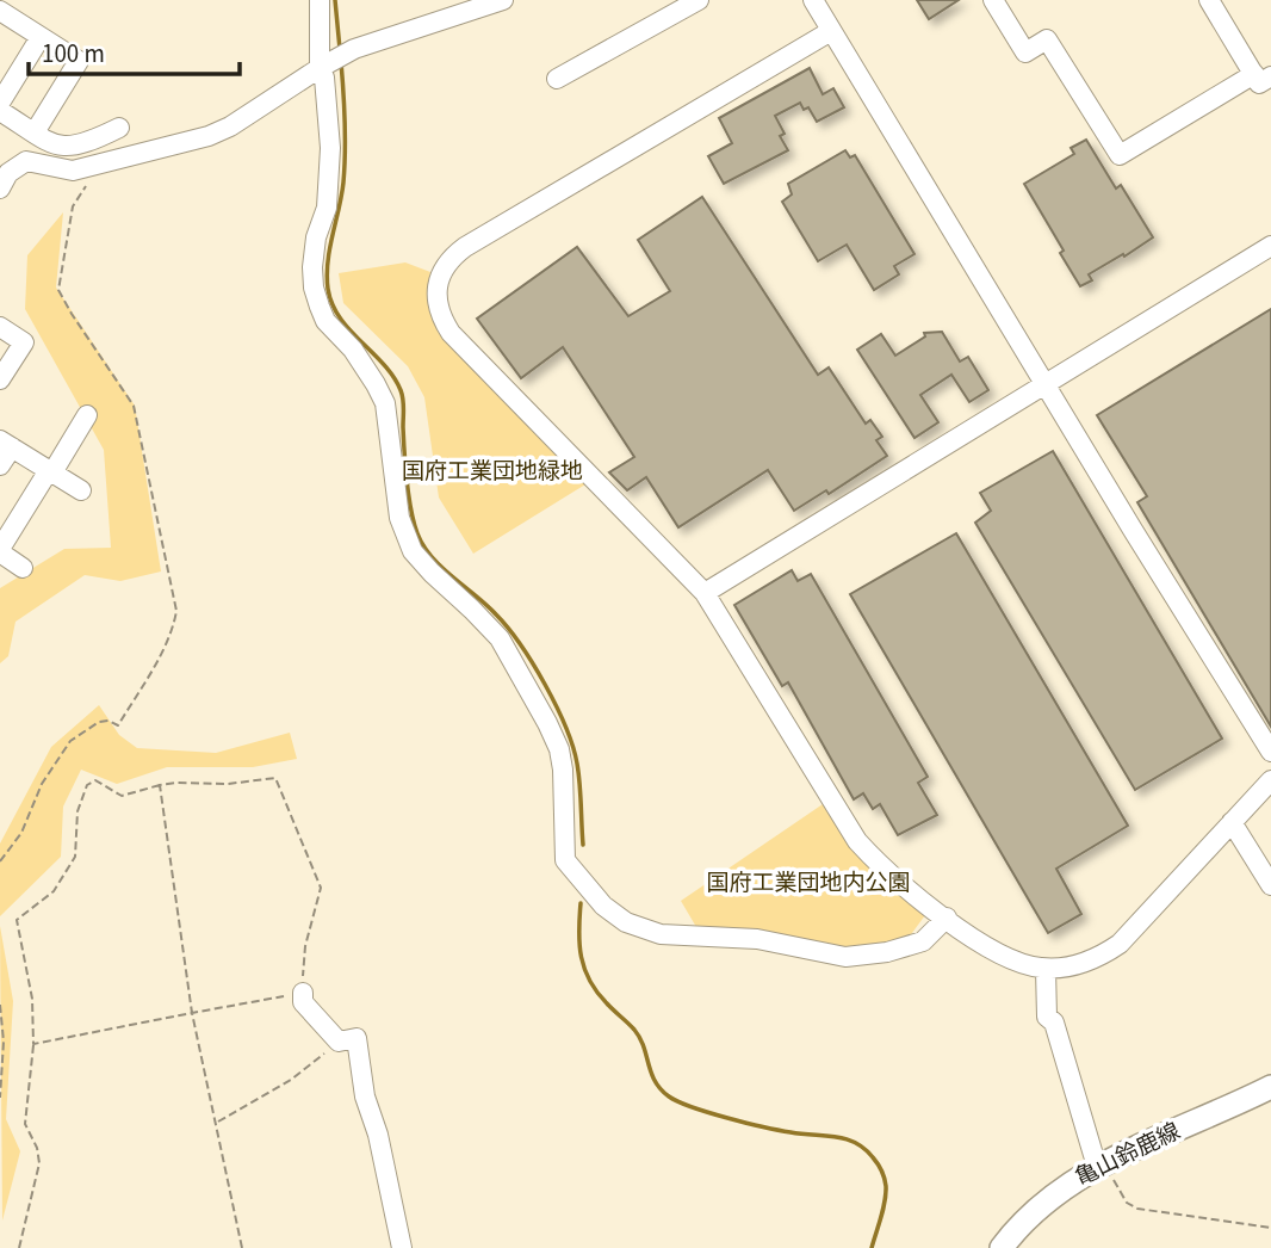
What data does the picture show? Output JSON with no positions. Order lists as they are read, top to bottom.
{
  "streets": {
    "main road": ["亀山鈴鹿線"]
  },
  "parks": ["国府工業団地緑地", "国府工業団地内公園"],
  "scale_bar": "100 m"
}
